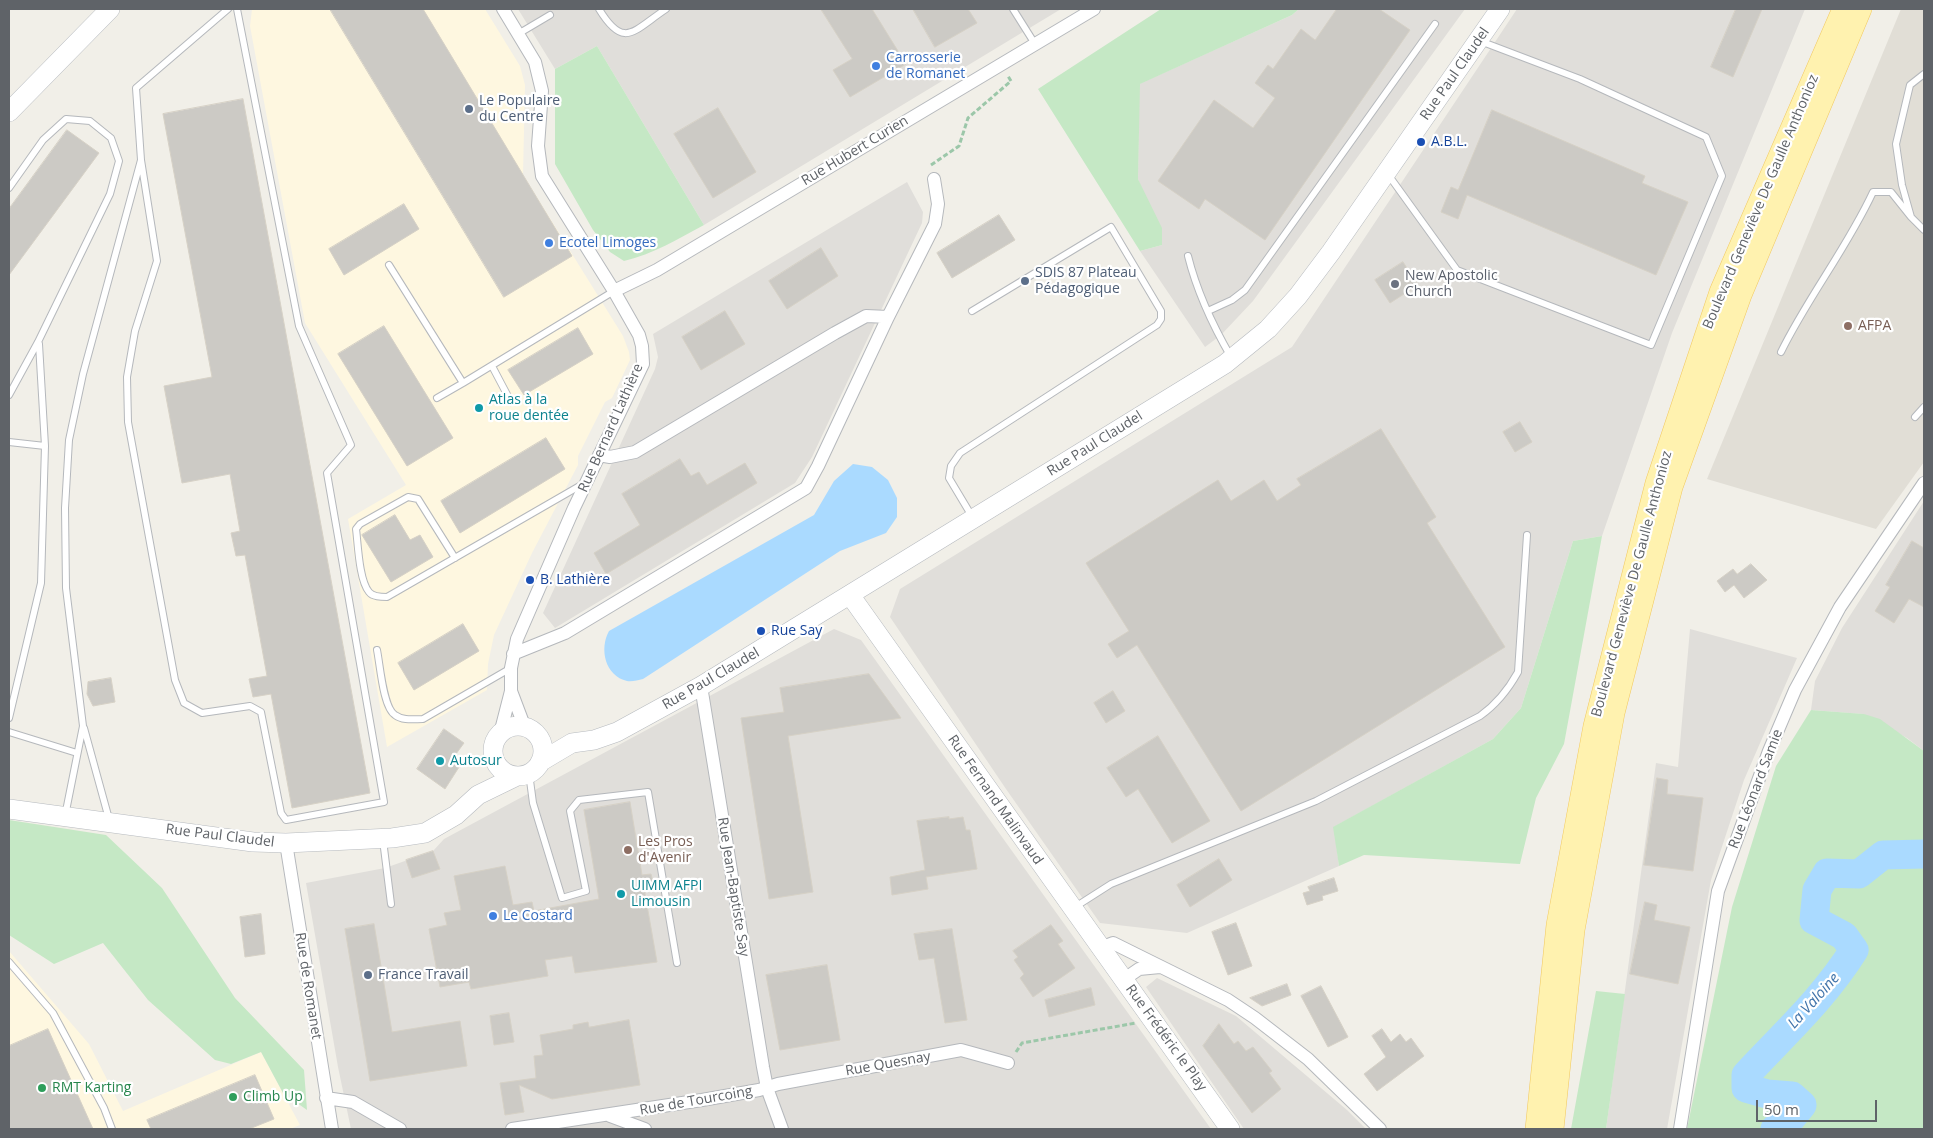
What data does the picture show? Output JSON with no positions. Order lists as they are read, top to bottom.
{
  "streets": {
    "main road": ["Boulevard Geneviève De Gaulle Anthonioz"],
    "street": [
      "Rue Paul Claudel",
      "Rue Hubert Curien",
      "Rue Bernard Lathière",
      "Rue Léonard Samie",
      "Rue Fernand Malinvaud",
      "Rue Jean-Baptiste Say",
      "Rue de Romanet",
      "Rue Frédéric le Play",
      "Rue Quesnay",
      "Rue de Tourcoing"
    ]
  },
  "crossings": [
    ["Rue Paul Claudel", "Rue Bernard Lathière"],
    ["Rue Paul Claudel", "Rue Fernand Malinvaud"],
    ["Rue Paul Claudel", "Rue Jean-Baptiste Say"],
    ["Rue Paul Claudel", "Rue de Romanet"],
    ["Rue Hubert Curien", "Rue Bernard Lathière"],
    ["Rue Fernand Malinvaud", "Rue Frédéric le Play"],
    ["Rue Jean-Baptiste Say", "Rue Quesnay"],
    ["Rue Jean-Baptiste Say", "Rue de Tourcoing"],
    ["Rue Quesnay", "Rue de Tourcoing"]
  ],
  "water": ["La Valoine"],
  "places": [
    "Carrosserie de Romanet",
    "Le Populaire du Centre",
    "A.B.L.",
    "Ecotel Limoges",
    "SDIS 87 Plateau Pédagogique",
    "New Apostolic Church",
    "AFPA",
    "Atlas à la roue dentée",
    "B. Lathière",
    "Rue Say",
    "Autosur",
    "Les Pros d'Avenir",
    "UIMM AFPI Limousin",
    "Le Costard",
    "France Travail",
    "RMT Karting",
    "Climb Up"
  ],
  "scale_bar": "50 m"
}
